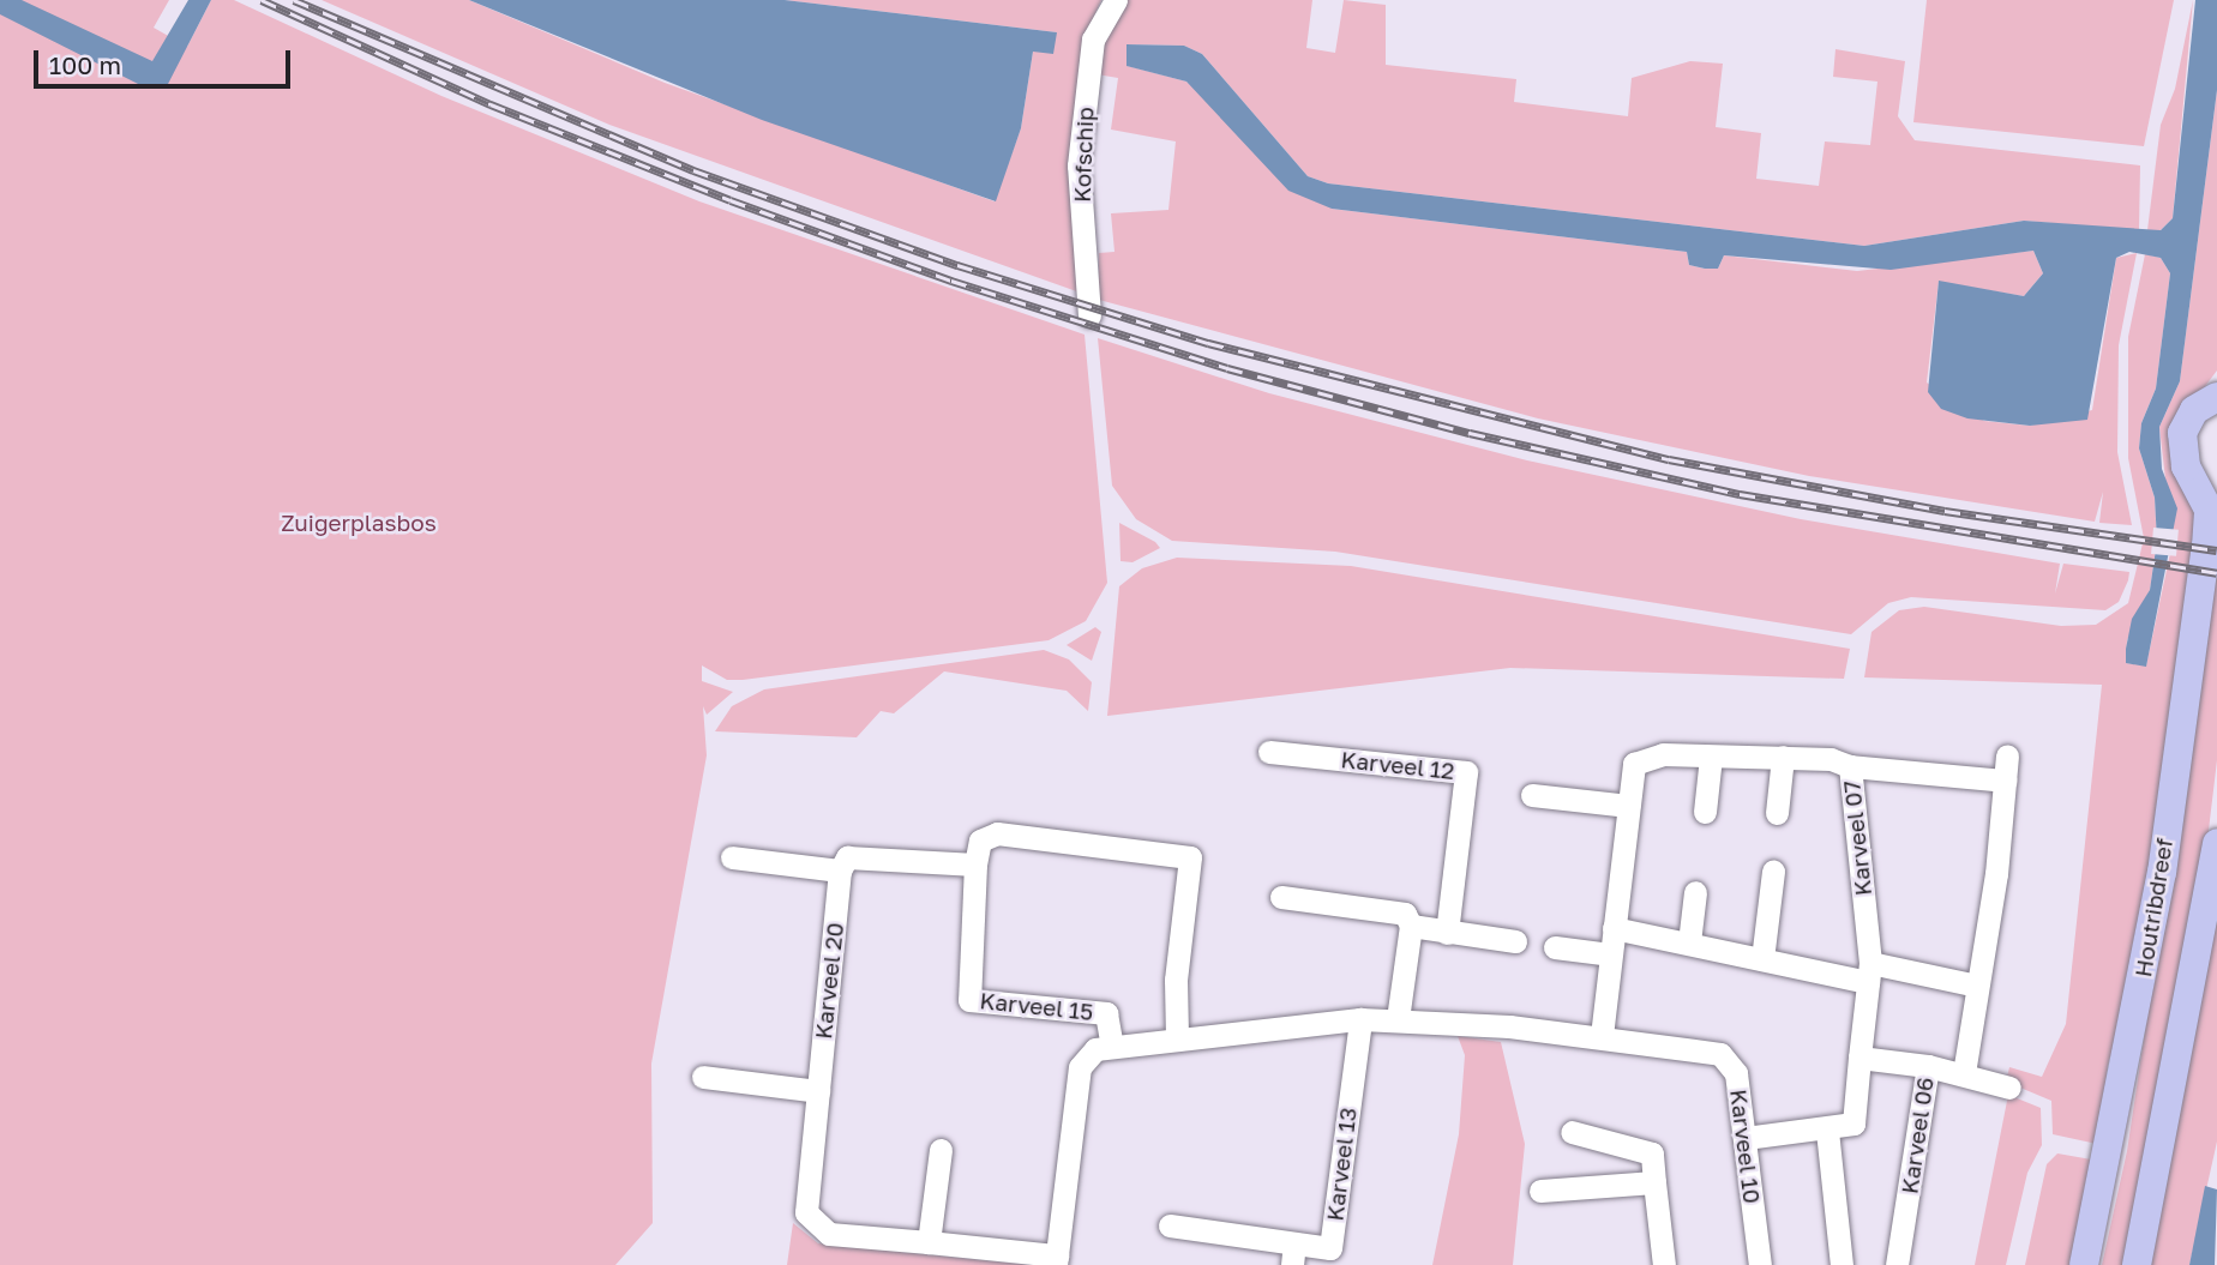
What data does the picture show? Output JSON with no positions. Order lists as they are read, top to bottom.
{
  "streets": {
    "main road": ["Houtribdreef"],
    "street": [
      "Kofschip",
      "Karveel 12",
      "Karveel 07",
      "Karveel 20",
      "Karveel 15",
      "Karveel 06",
      "Karveel 10",
      "Karveel 13"
    ]
  },
  "crossings": [
    ["Karveel 07", "Karveel 06"],
    ["Karveel 20", "Karveel 15"],
    ["Karveel 15", "Karveel 10"],
    ["Karveel 15", "Karveel 13"],
    ["Karveel 10", "Karveel 13"]
  ],
  "parks": ["Zuigerplasbos"],
  "scale_bar": "100 m"
}
